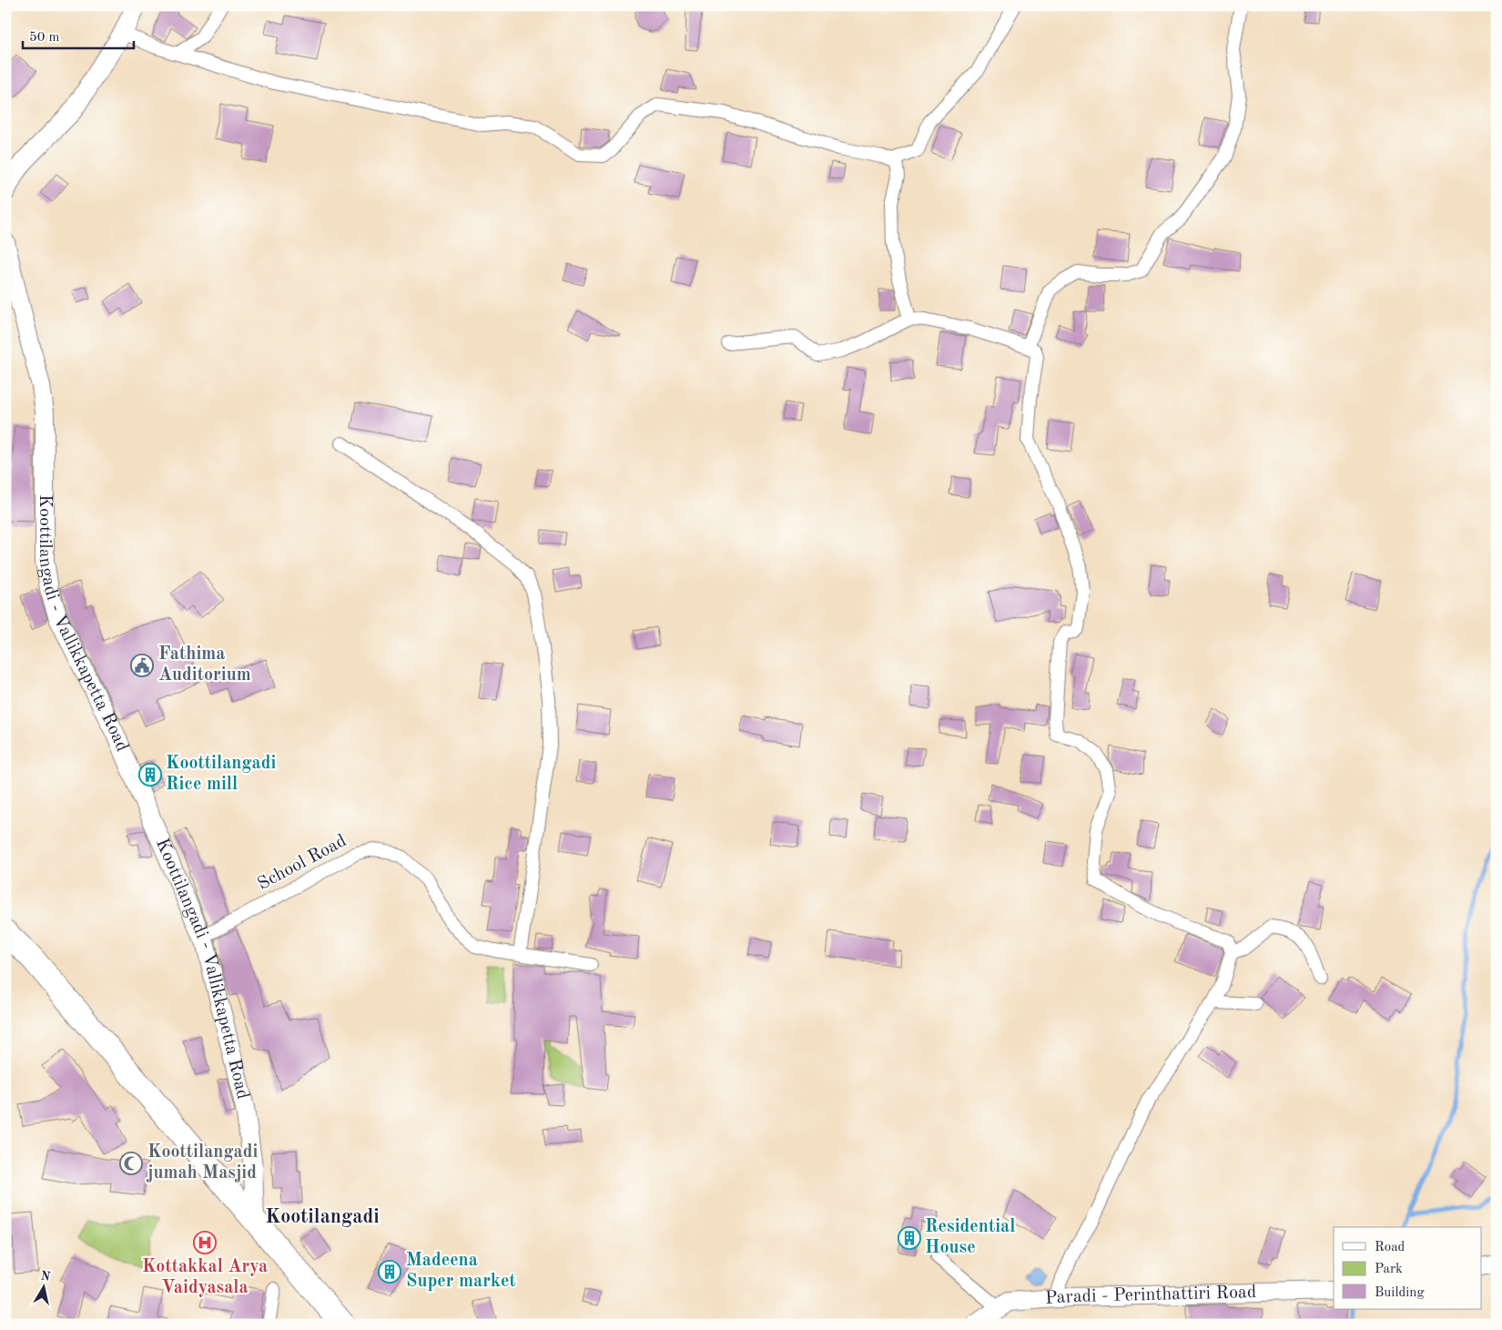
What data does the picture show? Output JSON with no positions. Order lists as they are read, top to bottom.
{
  "streets": {
    "main road": ["Koottilangadi - Vallikkapetta Road", "Paradi - Perinthattiri Road"],
    "street": ["School Road"]
  },
  "crossings": [
    ["Koottilangadi - Vallikkapetta Road", "School Road"]
  ],
  "districts": ["Kootilangadi"],
  "places": {
    "public building": ["Fathima Auditorium"],
    "building": ["Koottilangadi Rice mill", "Residential House", "Madeena Super market"],
    "mosque": ["Koottilangadi jumah Masjid"],
    "hospital": ["Kottakkal Arya Vaidyasala"]
  },
  "legend": ["Road", "Park", "Building"],
  "scale_bar": "50 m",
  "north": "top"
}
